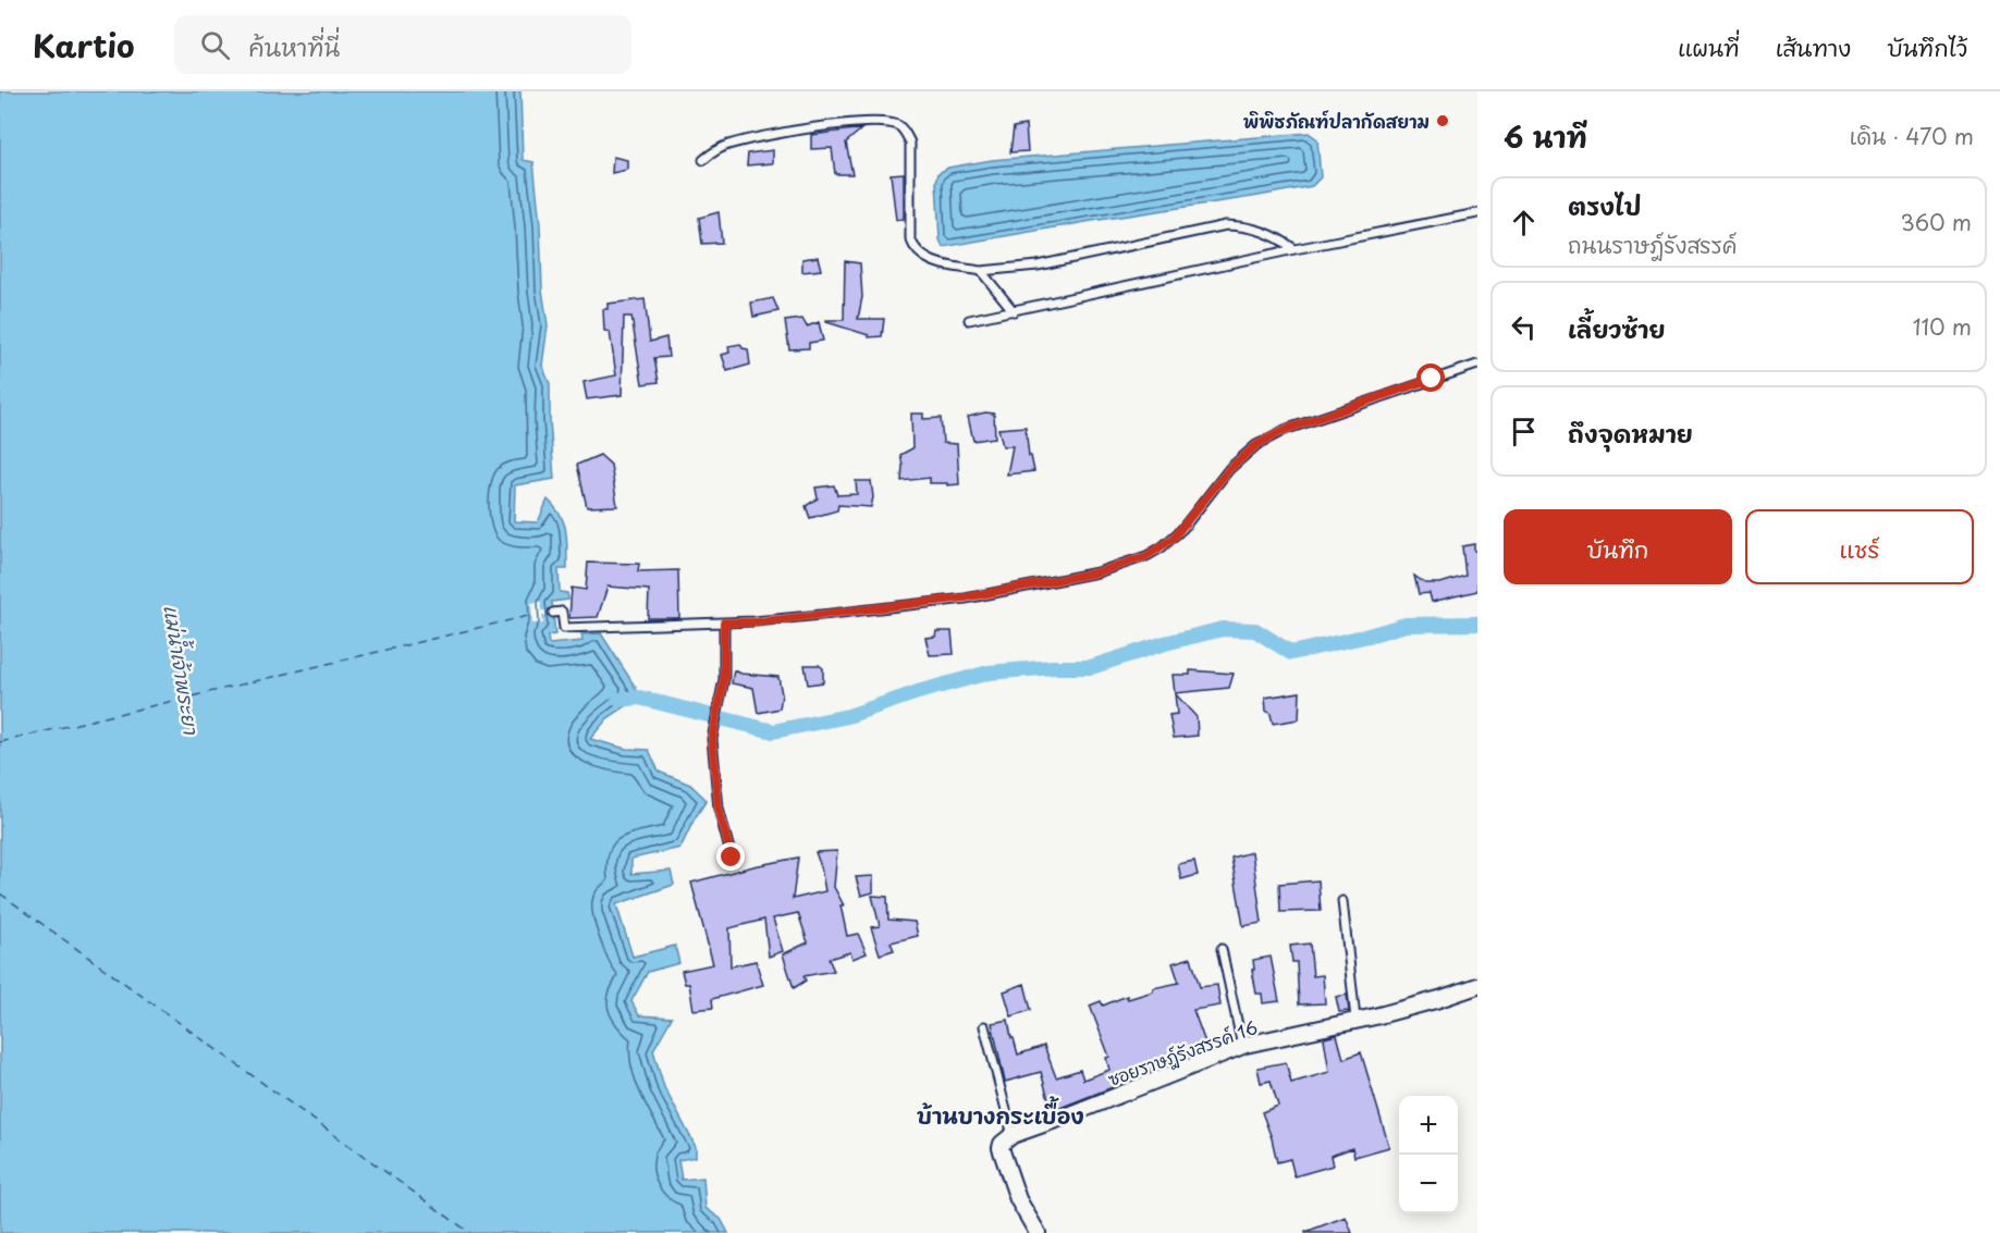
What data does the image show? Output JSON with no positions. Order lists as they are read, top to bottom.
{
  "streets": {
    "street": ["ซอยราษฎ์รังสรรค์ 16"]
  },
  "districts": ["บ้านบางกระเบื้อง"],
  "water": ["แม่น้ำเจ้าพระยา"],
  "places": ["พิพิธภัณฑ์ปลากัดสยาม"],
  "page": {
    "header": "Kartio",
    "search": "ค้นหาที่นี่",
    "nav": ["แผนที่", "เส้นทาง", "บันทึกไว้"],
    "heading": ["6 นาที", "เดิน · 470 m"],
    "list": [
      ["ตรงไป", "ถนนราษฎ์รังสรรค์", "360 m"],
      ["เลี้ยวซ้าย", "110 m"],
      "ถึงจุดหมาย"
    ],
    "buttons": ["บันทึก", "แชร์"],
    "map_buttons": ["+", "−"]
  }
}
